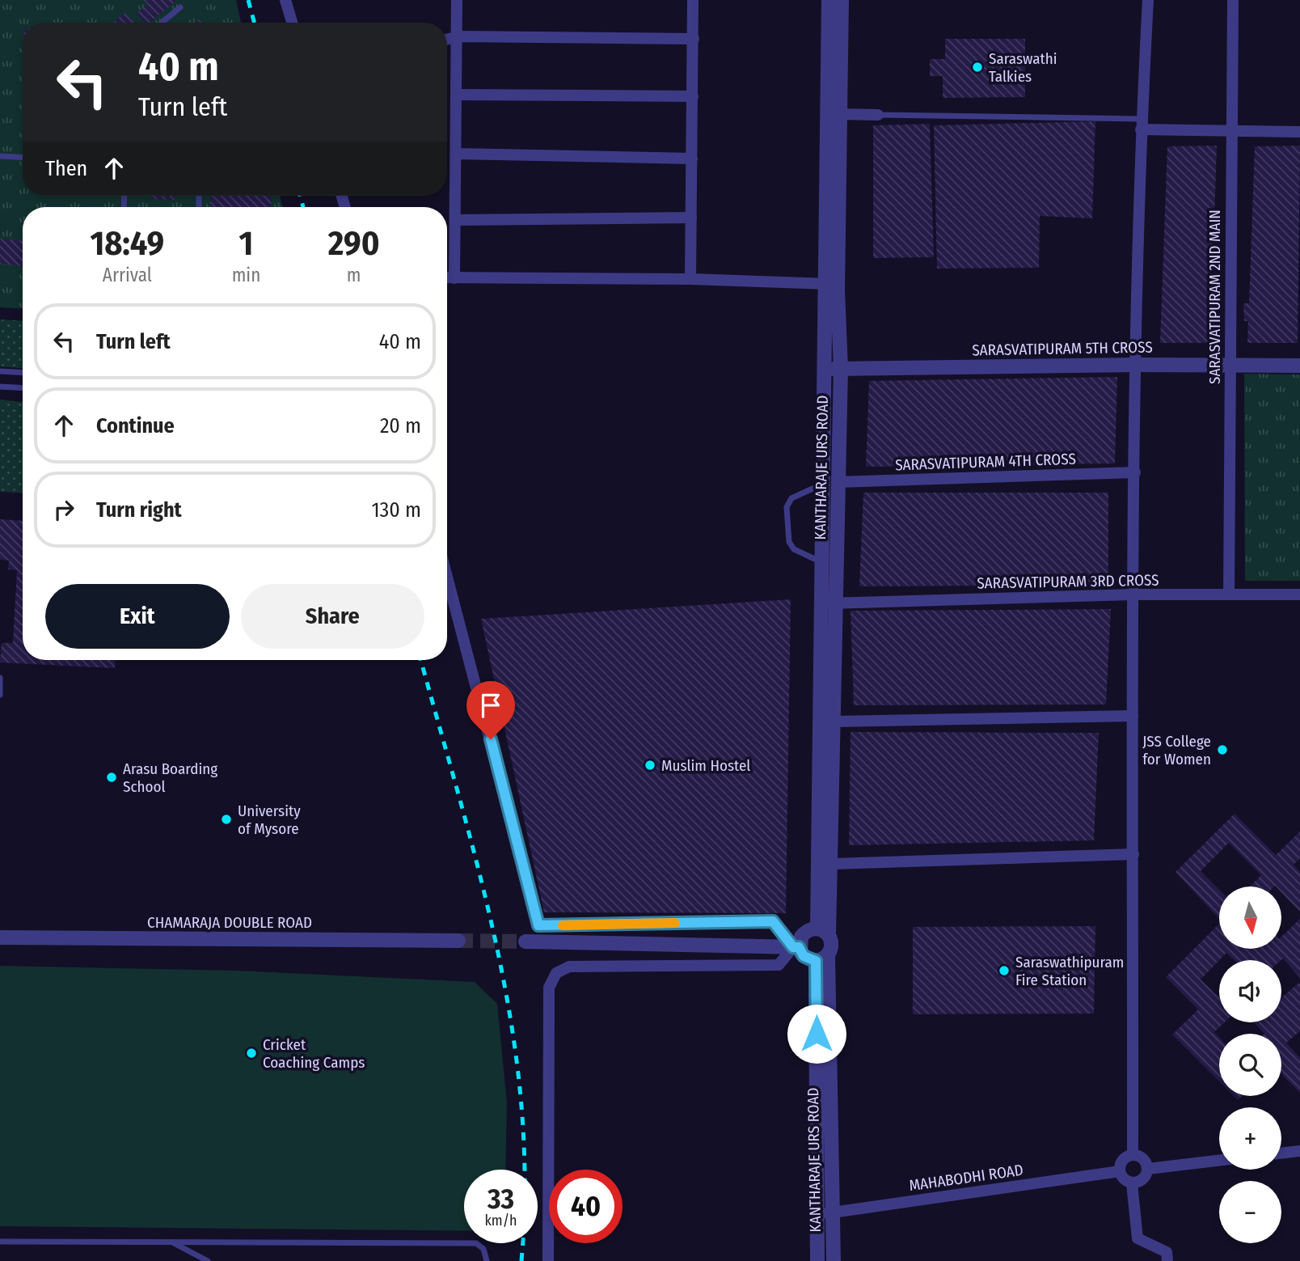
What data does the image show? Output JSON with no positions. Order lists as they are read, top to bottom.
{
  "streets": {
    "street": [
      "SARASVATIPURAM 2ND MAIN",
      "SARASVATIPURAM 5TH CROSS",
      "SARASVATIPURAM 4TH CROSS",
      "KANTHARAJE URS ROAD",
      "SARASVATIPURAM 3RD CROSS",
      "CHAMARAJA DOUBLE ROAD",
      "MAHABODHI ROAD"
    ]
  },
  "crossings": [
    ["SARASVATIPURAM 2ND MAIN", "SARASVATIPURAM 5TH CROSS"],
    ["SARASVATIPURAM 2ND MAIN", "SARASVATIPURAM 3RD CROSS"],
    ["SARASVATIPURAM 5TH CROSS", "KANTHARAJE URS ROAD"],
    ["SARASVATIPURAM 4TH CROSS", "KANTHARAJE URS ROAD"],
    ["KANTHARAJE URS ROAD", "SARASVATIPURAM 3RD CROSS"],
    ["KANTHARAJE URS ROAD", "MAHABODHI ROAD"]
  ],
  "places": [
    "Saraswathi Talkies",
    "JSS College for Women",
    "Muslim Hostel",
    "Arasu Boarding School",
    "University of Mysore",
    "Saraswathipuram Fire Station",
    "Cricket Coaching Camps"
  ],
  "north": "bottom",
  "page": {
    "turn": ["40 m", "Turn left"],
    "then": "Then",
    "eta": [
      "18:49",
      "Arrival",
      "1",
      "min",
      "290",
      "m"
    ],
    "list": [
      {
        "name": "Turn left",
        "value": "40 m"
      },
      {
        "name": "Continue",
        "value": "20 m"
      },
      {
        "name": "Turn right",
        "value": "130 m"
      }
    ],
    "buttons": ["Exit", "Share"],
    "map_buttons": ["+", "−"],
    "speed": "33 km/h",
    "limit": "40"
  }
}
